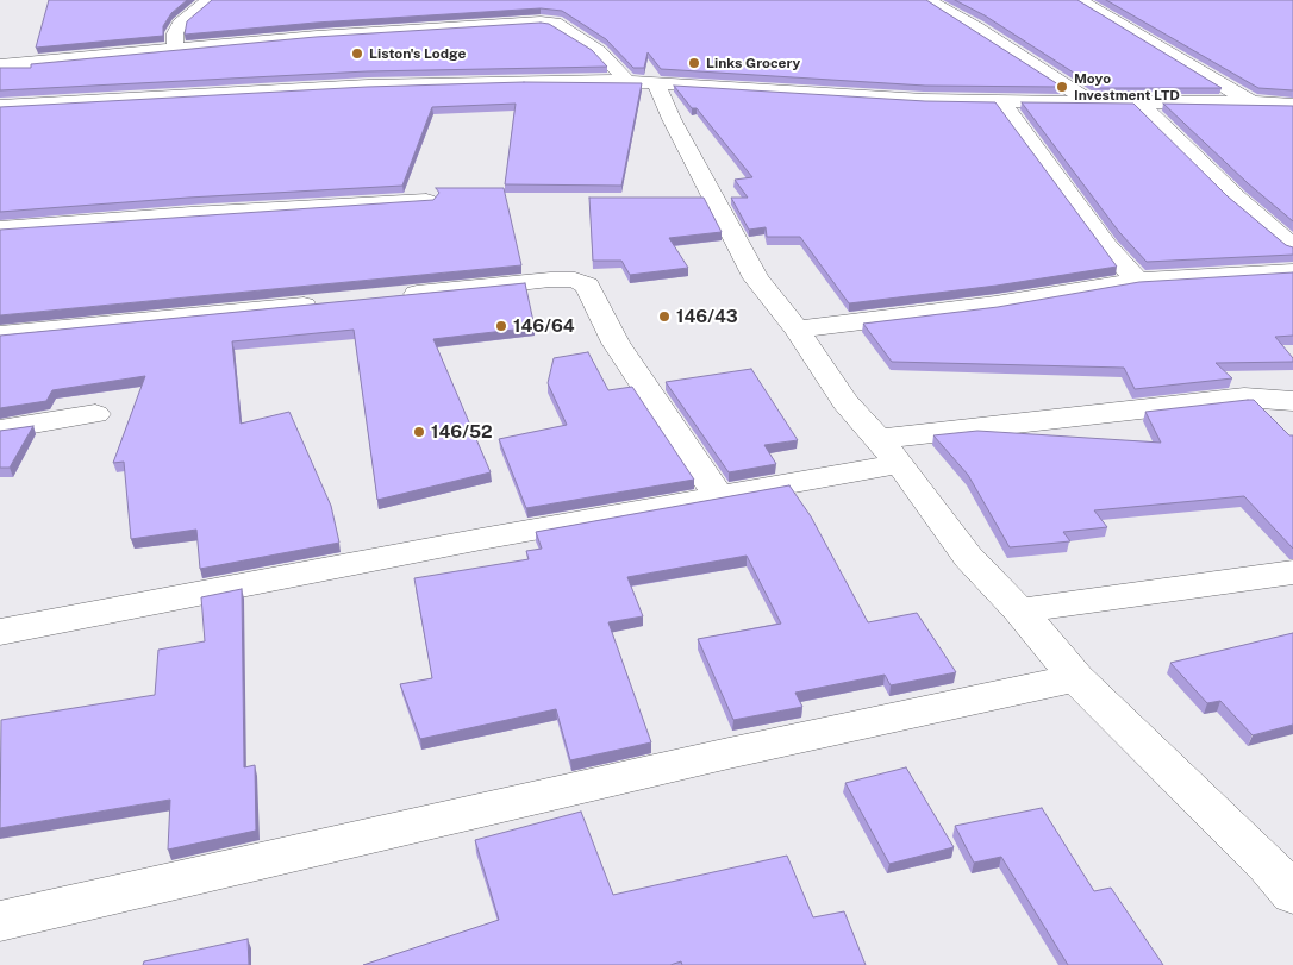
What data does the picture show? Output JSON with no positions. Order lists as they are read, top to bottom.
{
  "places": [
    "Liston's Lodge",
    "Links Grocery",
    "Moyo Investment LTD",
    "146/43",
    "146/64",
    "146/52"
  ]
}
